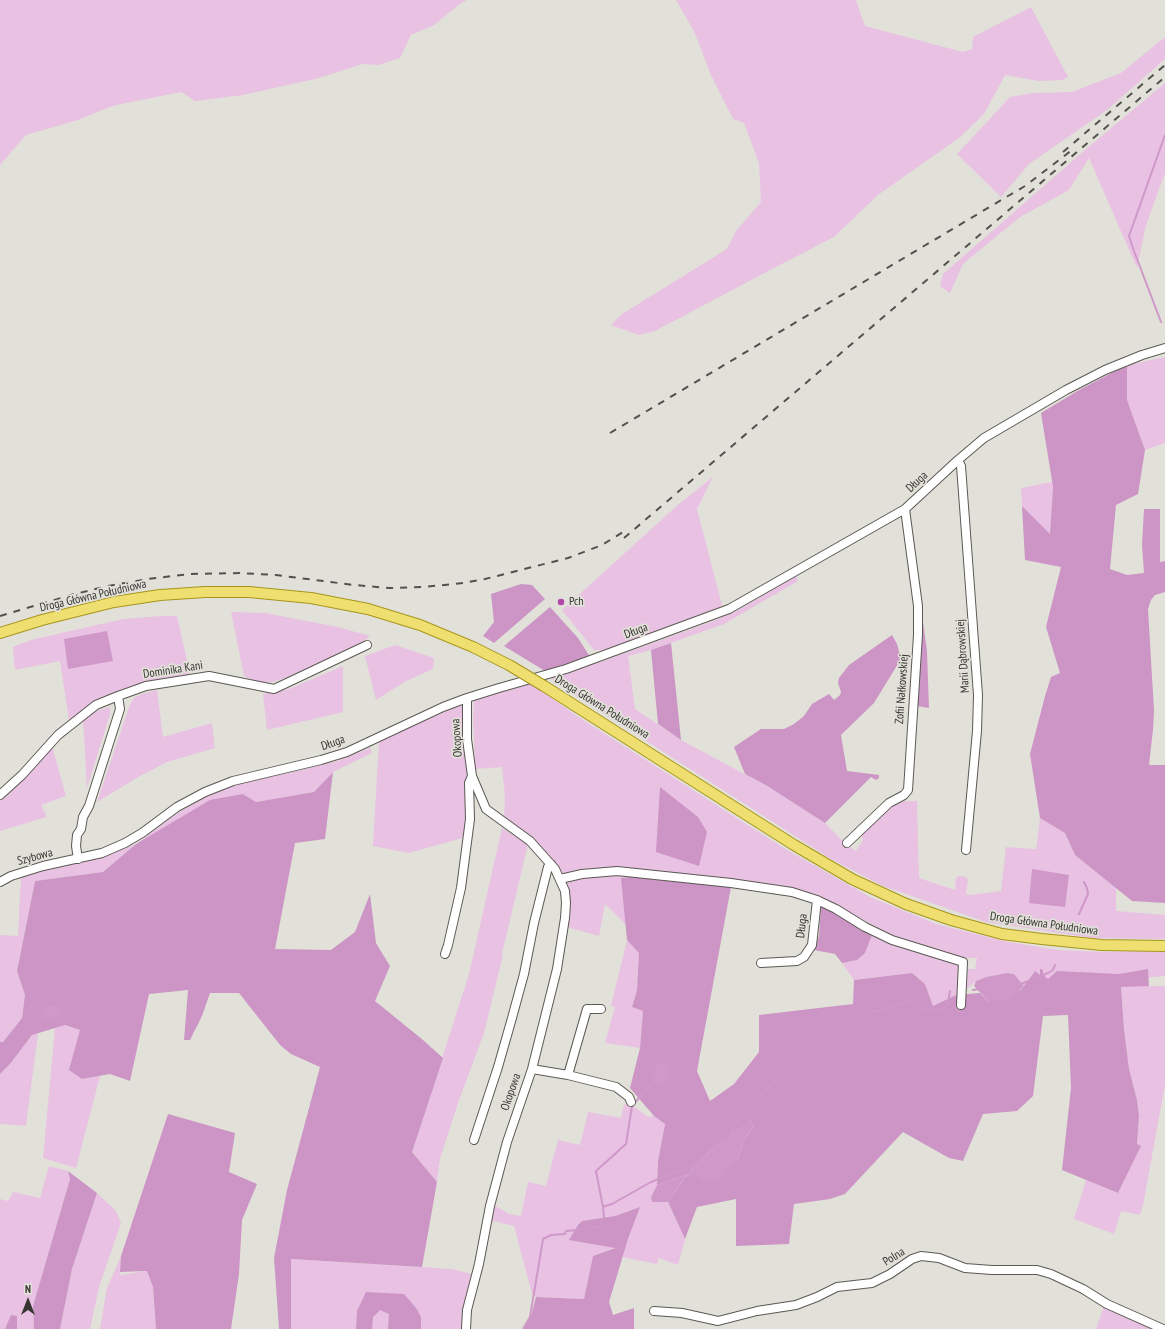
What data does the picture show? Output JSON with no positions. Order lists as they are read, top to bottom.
{
  "streets": {
    "main road": ["Droga Główna Południowa"],
    "street": [
      "Długa",
      "Marii Dąbrowskiej",
      "Dominika Kani",
      "Zofii Nałkowskiej",
      "Okopowa",
      "Szybowa",
      "Polna"
    ]
  },
  "crossings": [
    ["Długa", "Marii Dąbrowskiej"],
    ["Długa", "Zofii Nałkowskiej"],
    ["Długa", "Okopowa"],
    ["Długa", "Szybowa"]
  ],
  "places": ["Pch"],
  "north": "top"
}
